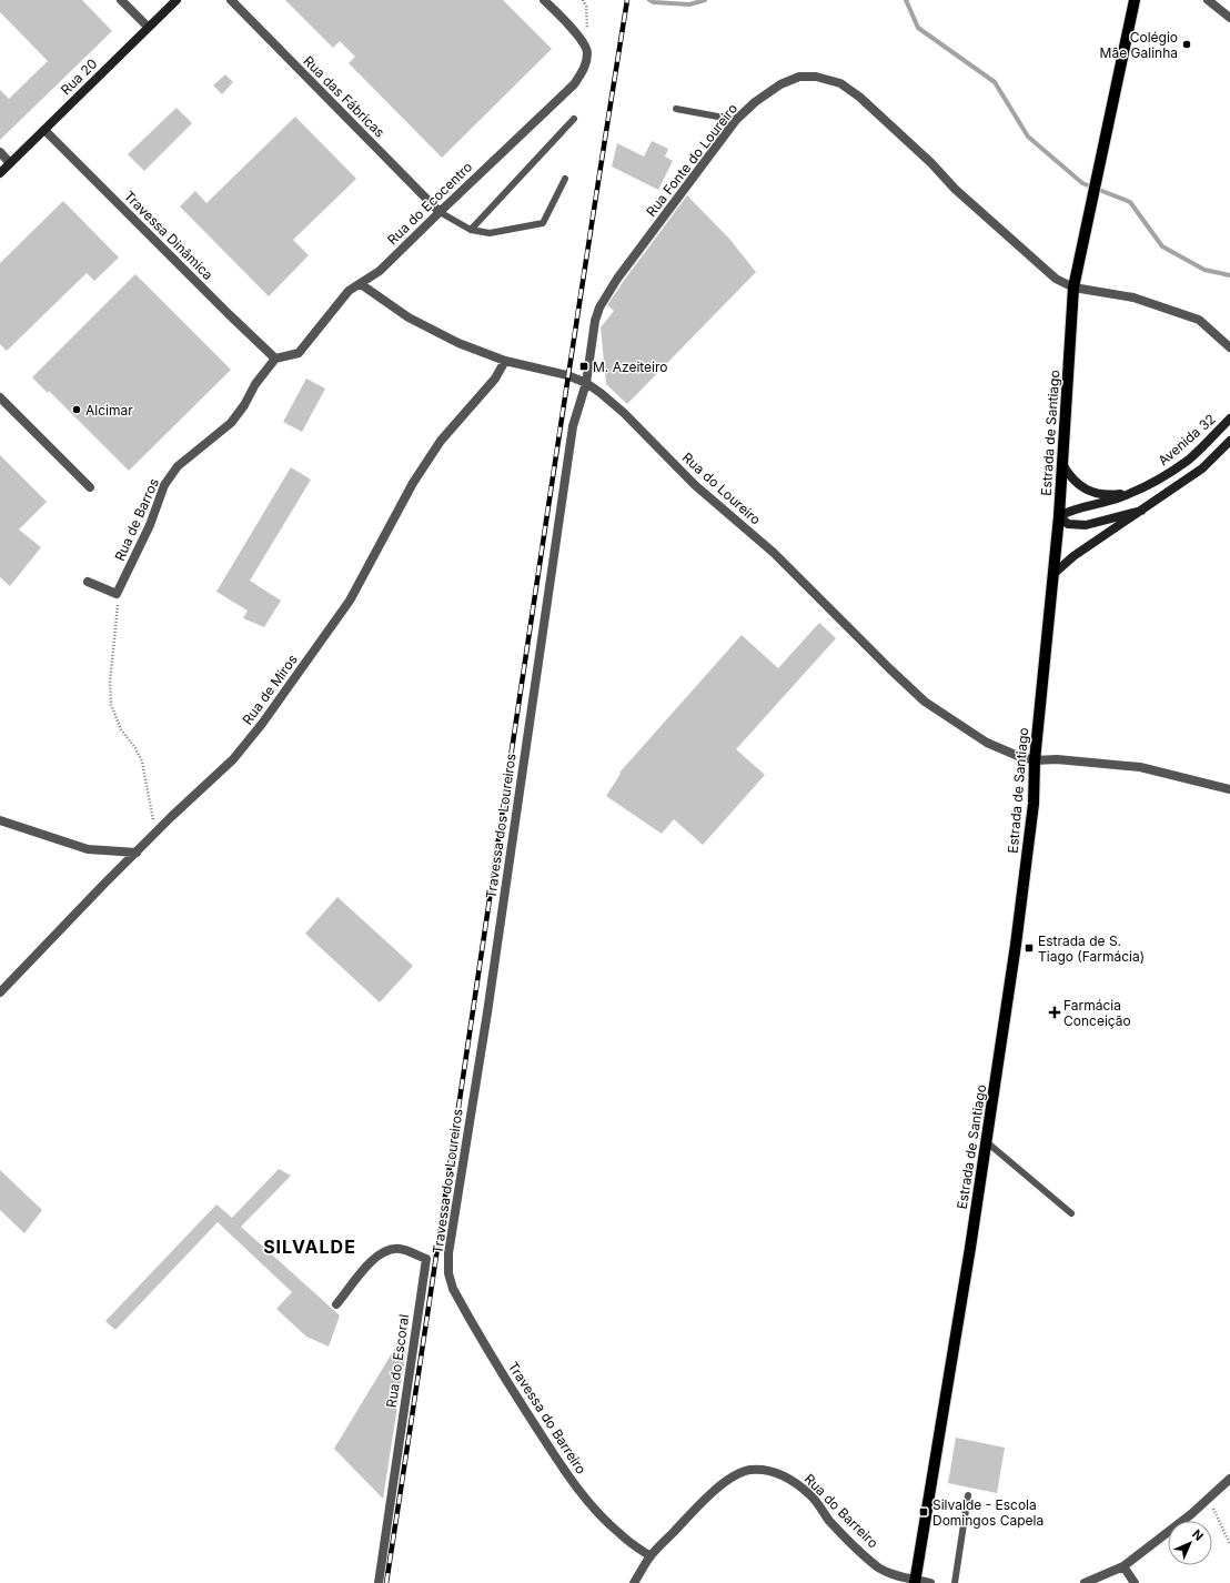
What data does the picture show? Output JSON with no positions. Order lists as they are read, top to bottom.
{
  "streets": {
    "main road": ["Rua 20", "Estrada de Santiago", "Avenida 32"],
    "street": [
      "Rua das Fábricas",
      "Rua Fonte do Loureiro",
      "Rua do Ecocentro",
      "Travessa Dinâmica",
      "Rua do Loureiro",
      "Rua de Barros",
      "Rua de Miros",
      "Travessa dos Loureiros",
      "Rua do Escoral",
      "Travessa do Barreiro",
      "Rua do Barreiro"
    ]
  },
  "crossings": [
    ["Rua 20", "Travessa Dinâmica"],
    ["Rua das Fábricas", "Rua do Ecocentro"],
    ["Rua Fonte do Loureiro", "Estrada de Santiago"],
    ["Rua Fonte do Loureiro", "Rua do Loureiro"],
    ["Rua Fonte do Loureiro", "Travessa dos Loureiros"],
    ["Rua do Ecocentro", "Travessa Dinâmica"],
    ["Rua do Ecocentro", "Rua do Loureiro"],
    ["Rua do Ecocentro", "Rua de Barros"],
    ["Travessa Dinâmica", "Rua de Barros"],
    ["Estrada de Santiago", "Avenida 32"],
    ["Estrada de Santiago", "Rua do Loureiro"],
    ["Estrada de Santiago", "Rua do Barreiro"],
    ["Rua do Loureiro", "Rua de Miros"],
    ["Rua do Loureiro", "Travessa dos Loureiros"],
    ["Travessa dos Loureiros", "Travessa do Barreiro"],
    ["Travessa do Barreiro", "Rua do Barreiro"]
  ],
  "districts": ["SILVALDE"],
  "places": {
    "other": ["Colégio Mãe Galinha", "Alcimar"],
    "transit": ["M. Azeiteiro", "Estrada de S. Tiago (Farmácia)", "Silvalde - Escola Domingos Capela"],
    "health": ["Farmácia Conceição"]
  },
  "north": "top right"
}
